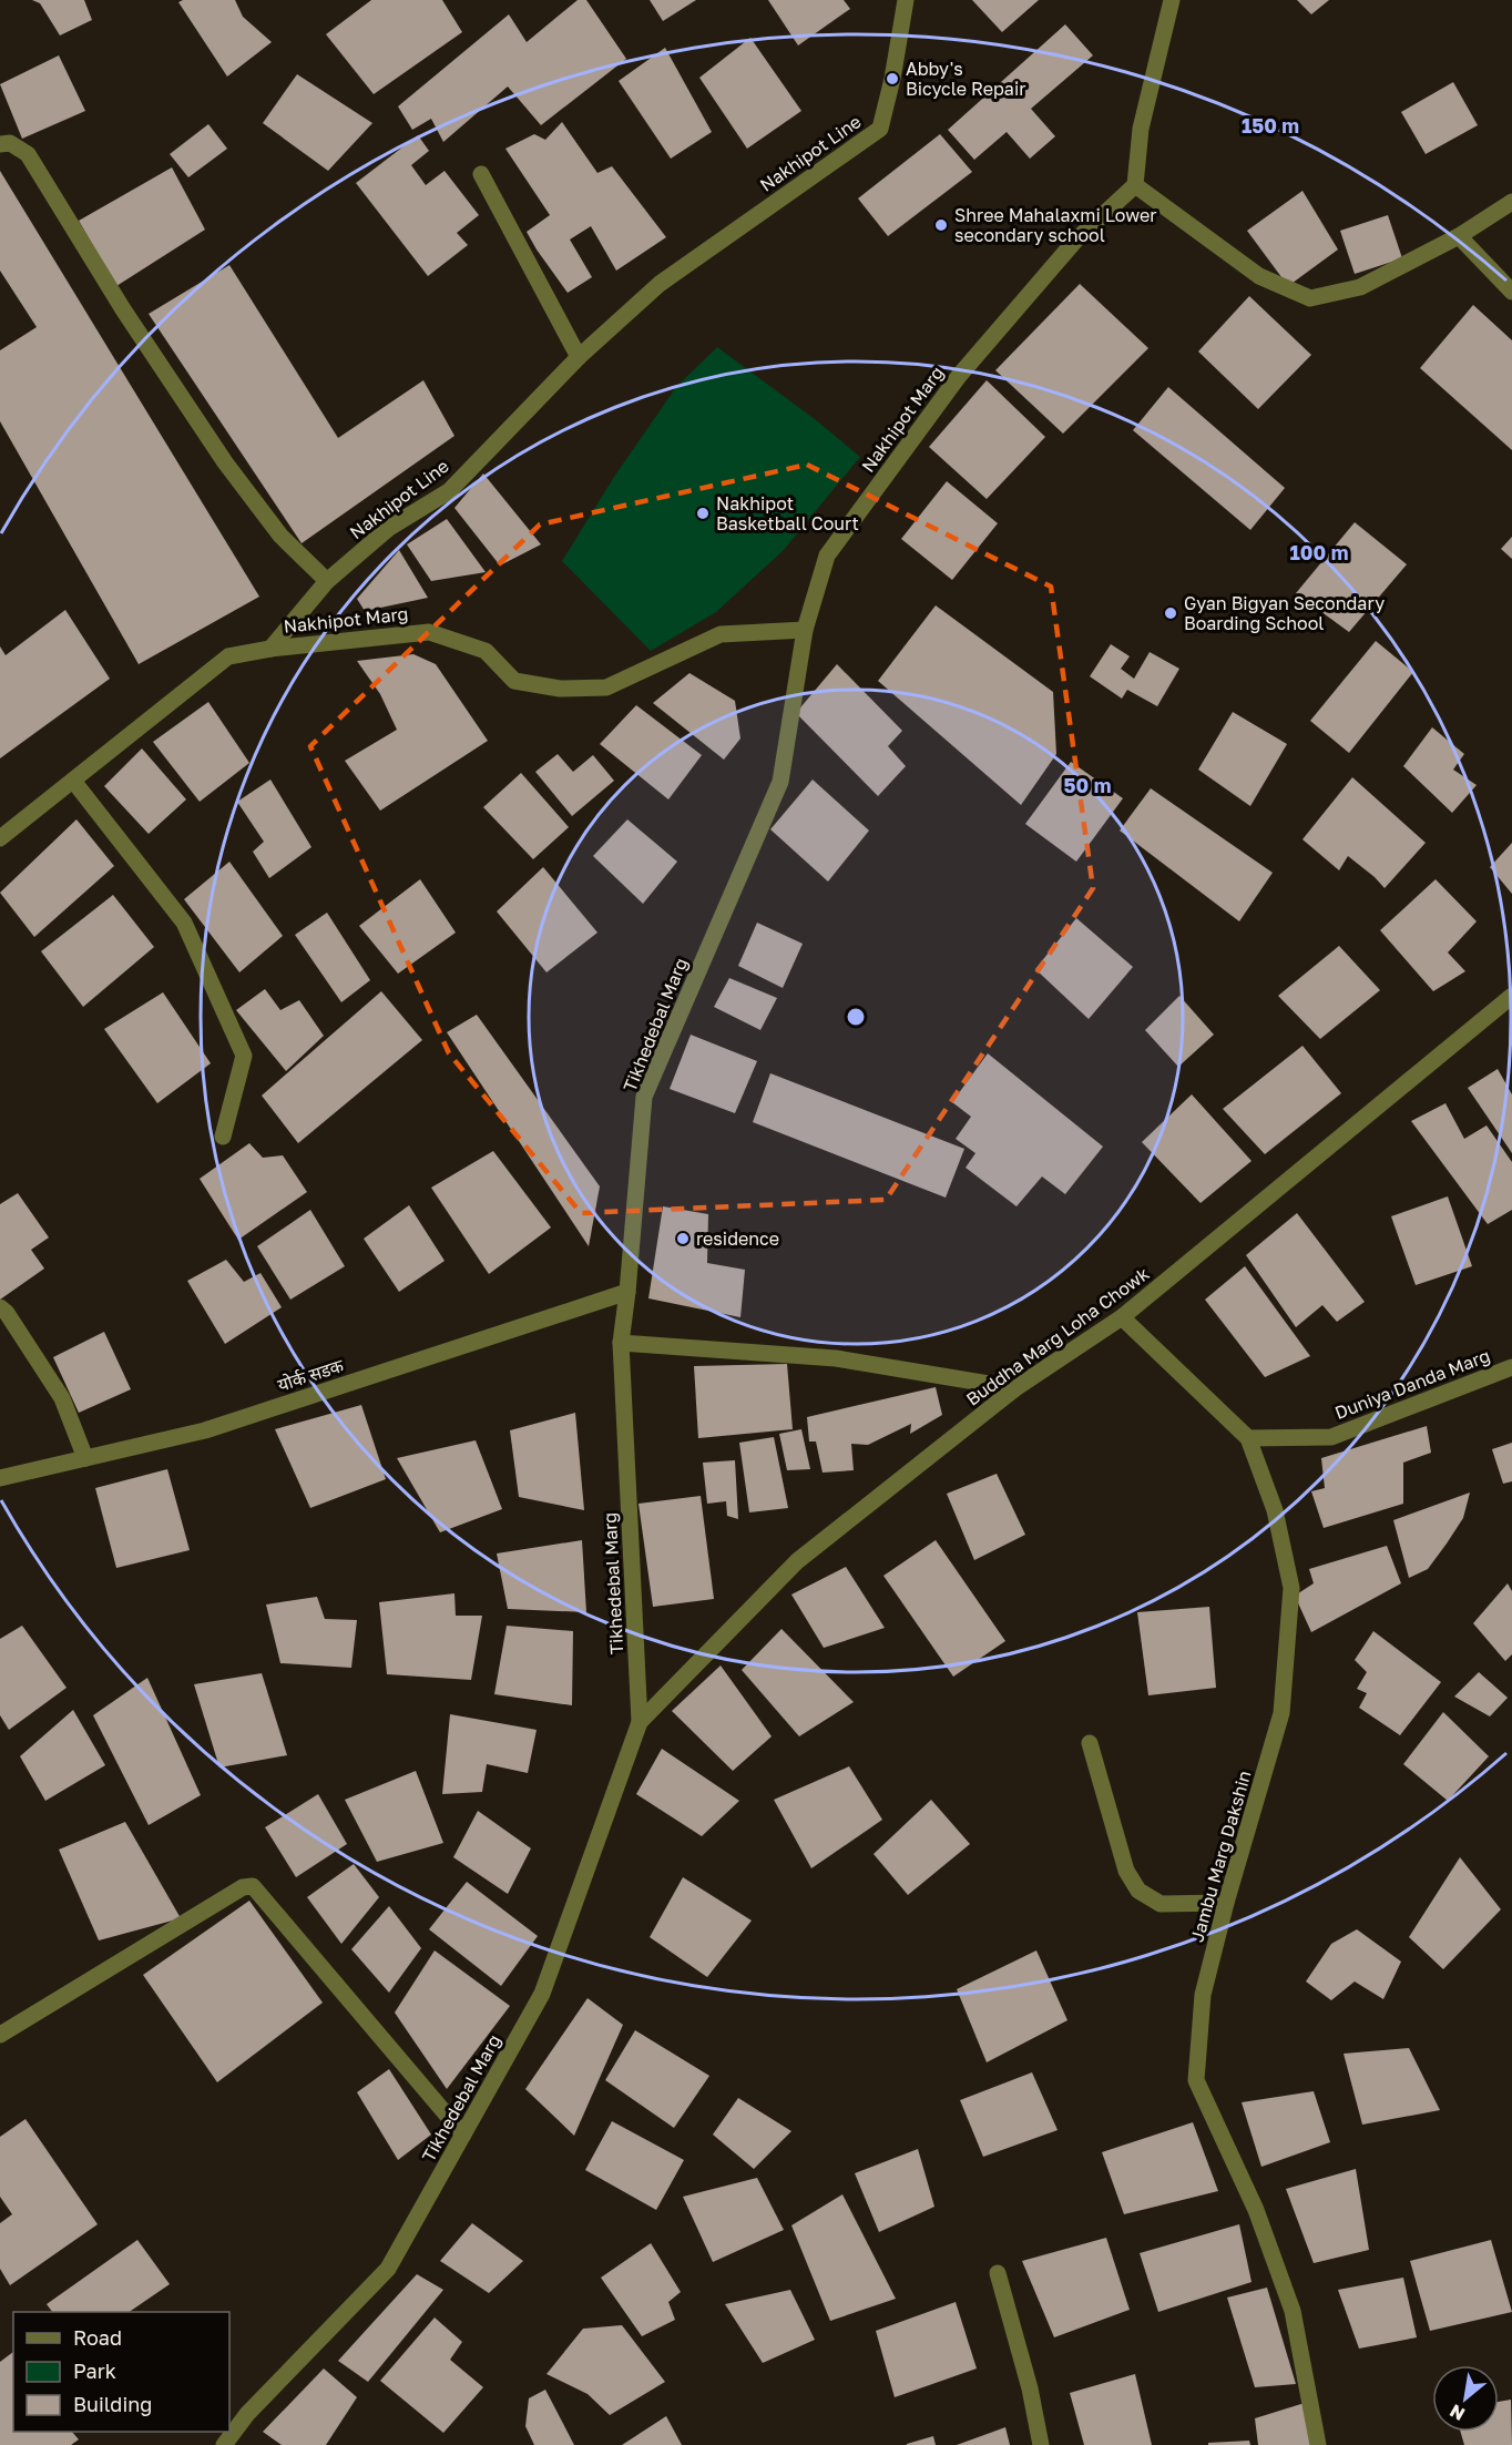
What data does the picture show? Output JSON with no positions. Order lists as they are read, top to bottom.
{
  "streets": {
    "street": [
      "Nakhipot Line",
      "Nakhipot Marg",
      "Tikhedebal Marg",
      "Buddha Marg Loha Chowk",
      "योर्क सडक",
      "Duniya Danda Marg",
      "Jambu Marg Dakshin"
    ]
  },
  "crossings": [
    ["Nakhipot Line", "Nakhipot Marg"],
    ["Nakhipot Marg", "Tikhedebal Marg"],
    ["Tikhedebal Marg", "Buddha Marg Loha Chowk"],
    ["Tikhedebal Marg", "योर्क सडक"],
    ["Buddha Marg Loha Chowk", "Jambu Marg Dakshin"],
    ["Duniya Danda Marg", "Jambu Marg Dakshin"]
  ],
  "places": [
    "Abby's Bicycle Repair",
    "Shree Mahalaxmi Lower secondary school",
    "Nakhipot Basketball Court",
    "Gyan Bigyan Secondary Boarding School",
    "residence"
  ],
  "legend": ["Road", "Park", "Building"],
  "north": "bottom left",
  "rings": ["150 m", "100 m", "50 m"]
}
